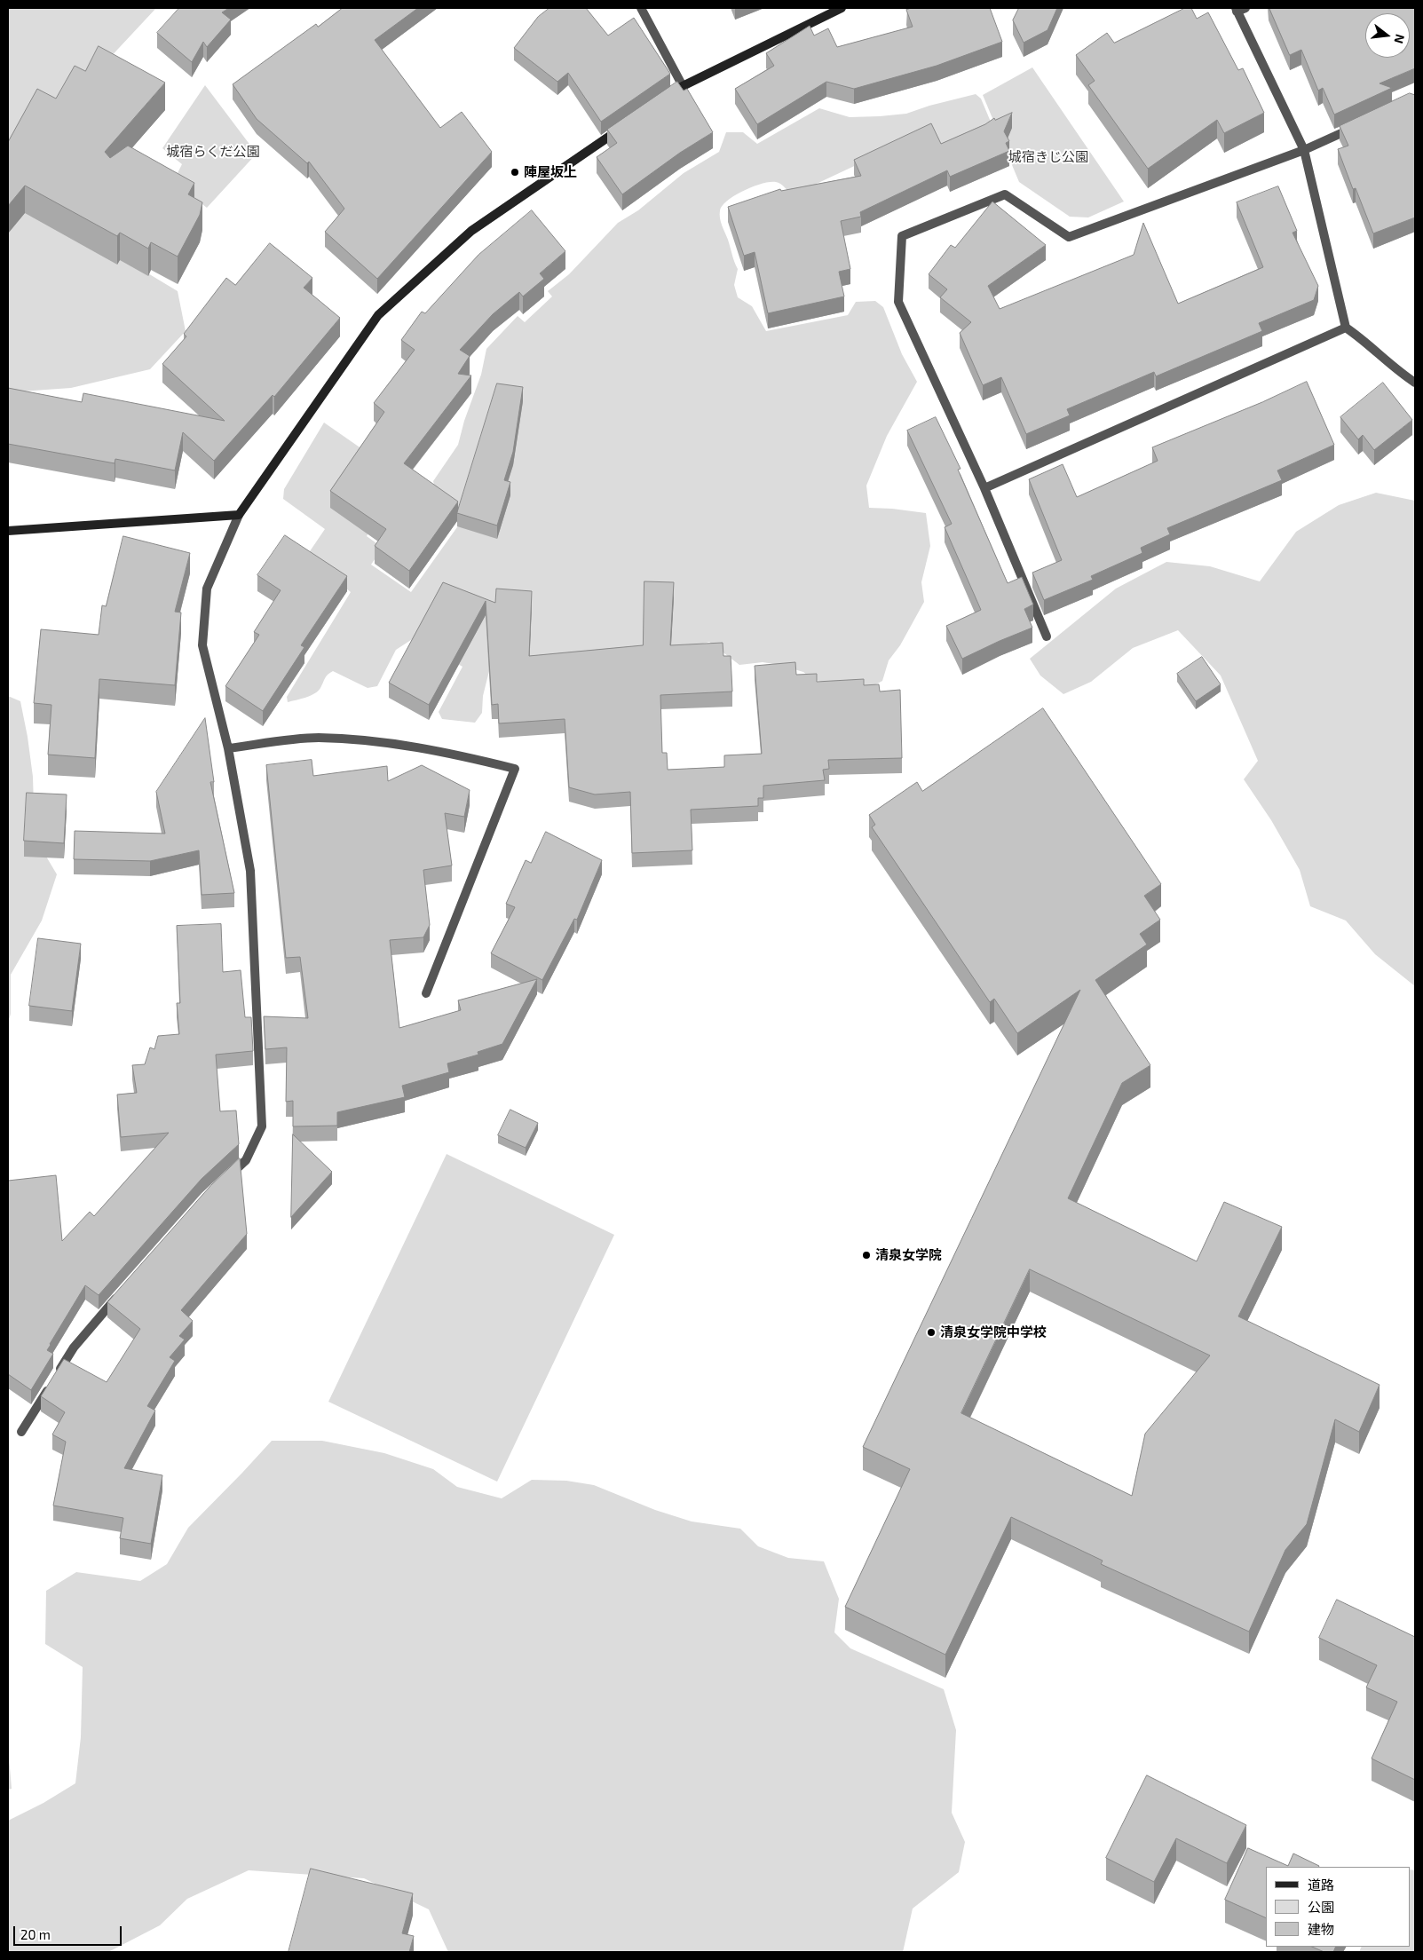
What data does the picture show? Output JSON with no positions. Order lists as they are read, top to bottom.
{
  "parks": ["城宿らくだ公園", "城宿きじ公園"],
  "places": ["陣屋坂上", "清泉女学院", "清泉女学院中学校"],
  "legend": ["道路", "公園", "建物"],
  "scale_bar": "20 m",
  "north": "right"
}
